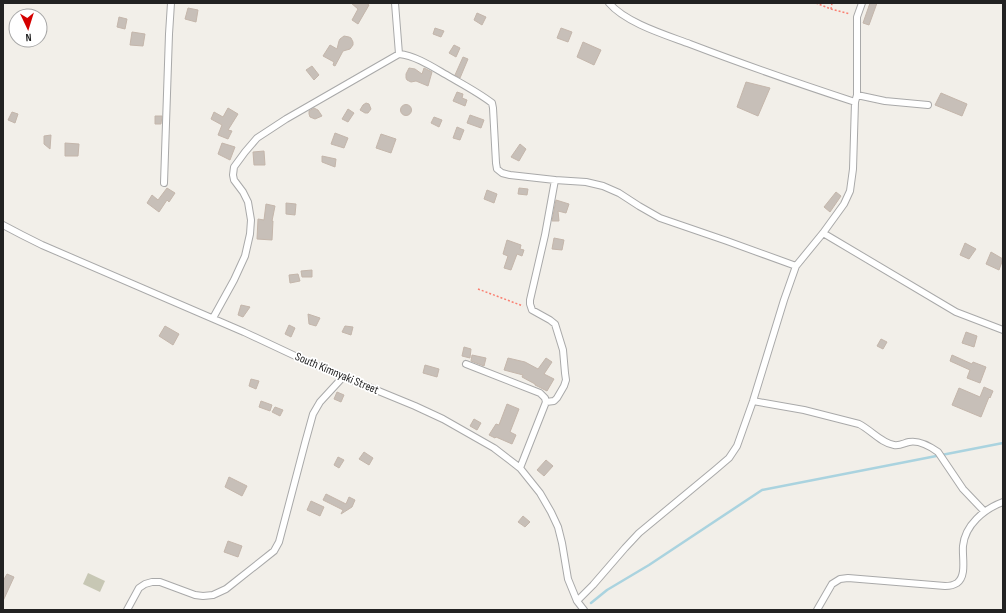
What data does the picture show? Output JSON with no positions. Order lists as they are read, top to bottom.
{
  "streets": {
    "street": ["South Kimnyaki Street"]
  },
  "north": "bottom"
}
